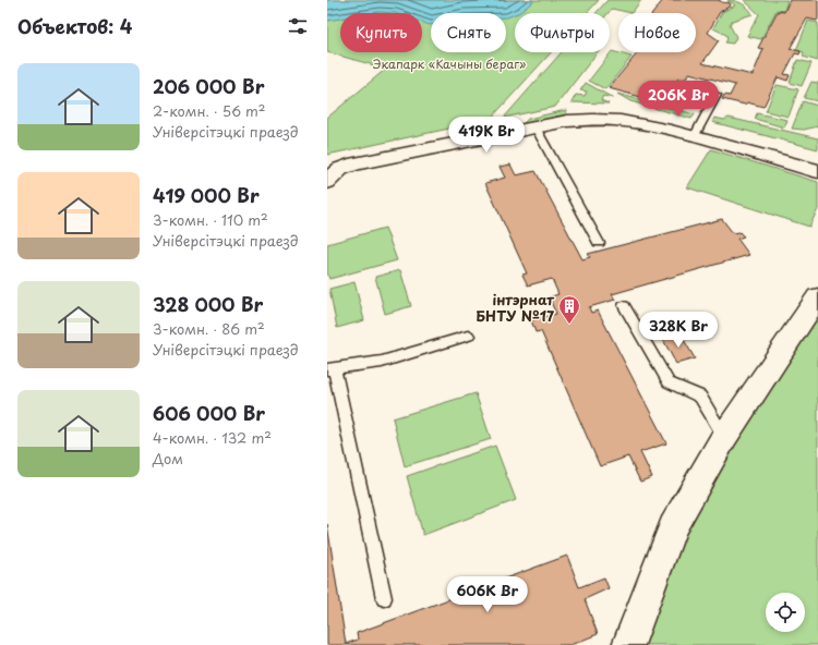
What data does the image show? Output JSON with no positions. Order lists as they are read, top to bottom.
{
  "parks": ["Экапарк «Качыны бераг»"],
  "places": {
    "building": ["інтэрнат БНТУ №17"]
  },
  "page": {
    "heading": "Объектов: 4",
    "chip": [
      "Купить",
      "Снять",
      "Фильтры",
      "Новое"
    ],
    "list": [
      {
        "name": "206 000 Br",
        "note": "2-комн. · 56 m² · Універсітэцкі праезд"
      },
      {
        "name": "419 000 Br",
        "note": "3-комн. · 110 m² · Універсітэцкі праезд"
      },
      {
        "name": "328 000 Br",
        "note": "3-комн. · 86 m² · Універсітэцкі праезд"
      },
      {
        "name": "606 000 Br",
        "note": "4-комн. · 132 m² · Дом"
      }
    ],
    "price": [
      "206K Br",
      "419K Br",
      "328K Br",
      "606K Br"
    ]
  }
}
